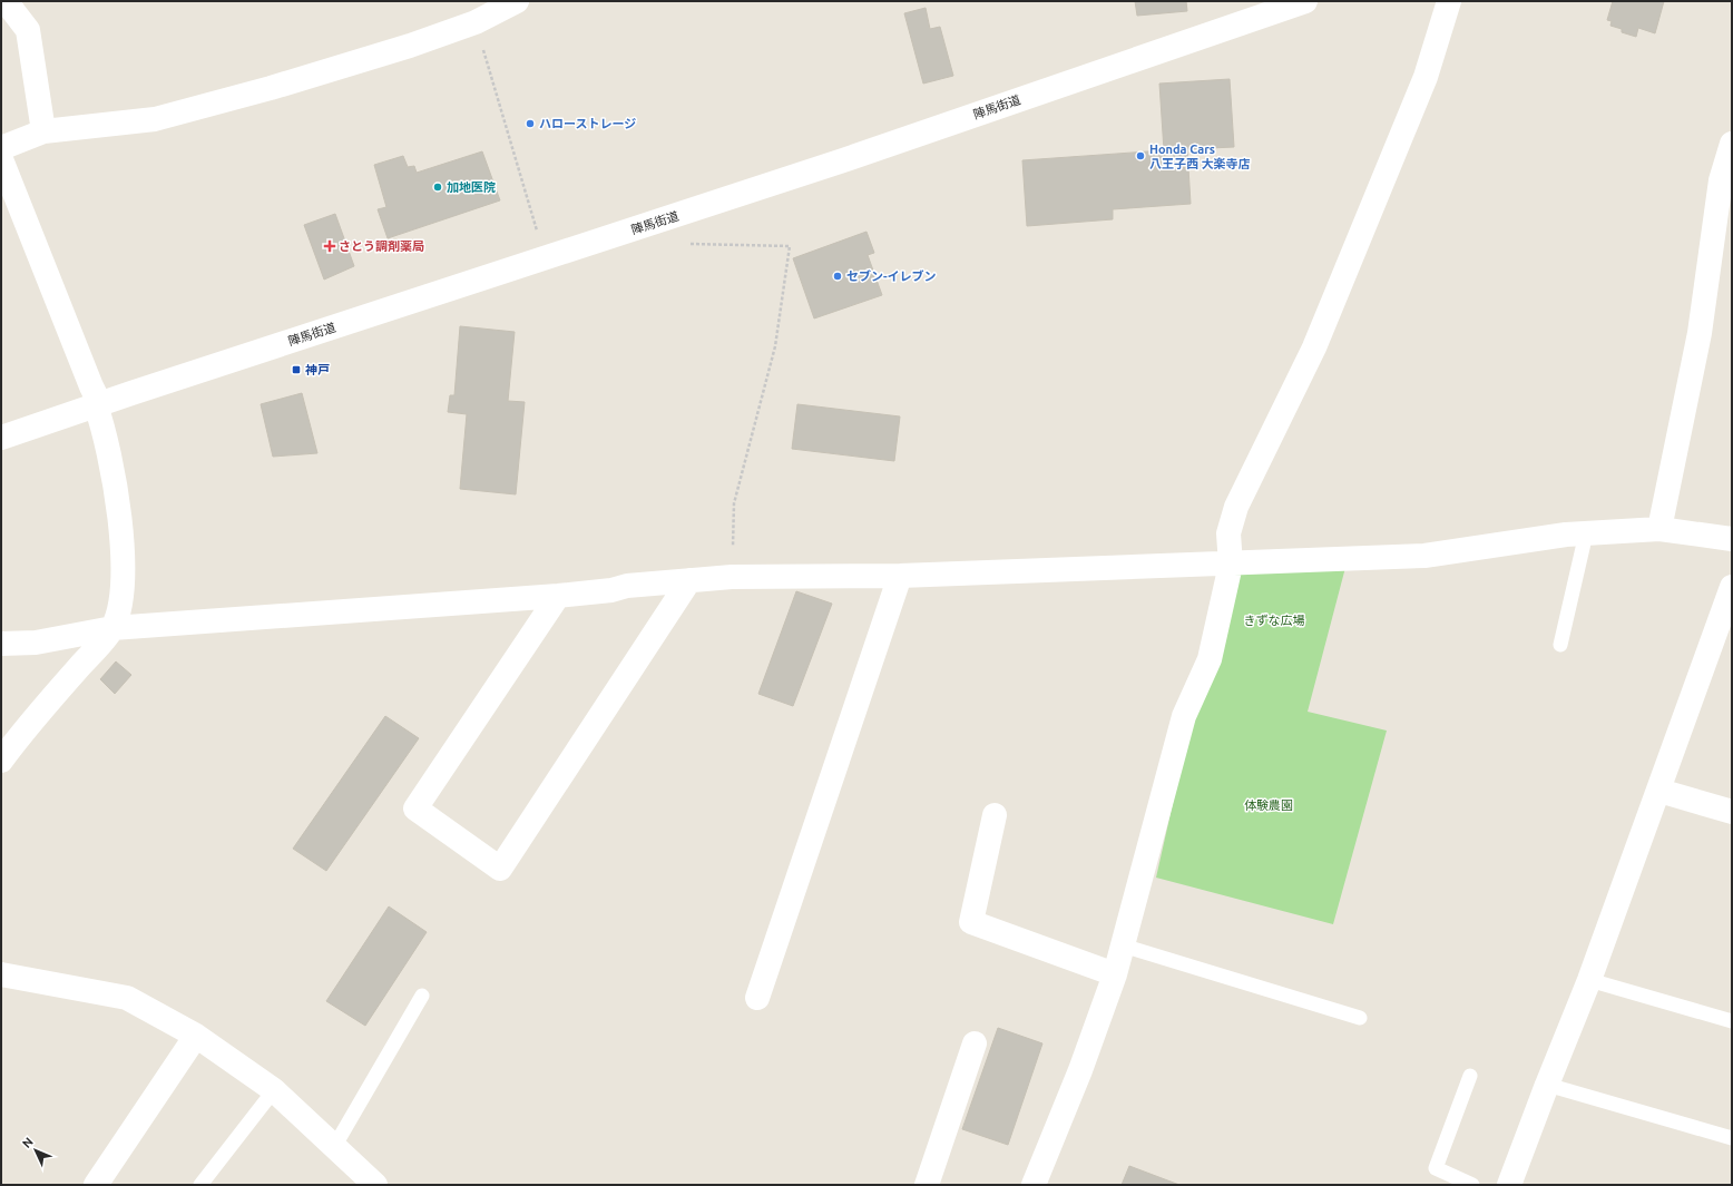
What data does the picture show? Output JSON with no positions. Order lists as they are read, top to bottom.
{
  "streets": {
    "street": ["陣馬街道"]
  },
  "parks": ["きずな広場", "体験農園"],
  "places": {
    "other": [
      "ハローストレージ",
      "Honda Cars 八王子西 大楽寺店",
      "加地医院",
      "セブン-イレブン"
    ],
    "health": ["さとう調剤薬局"],
    "transit": ["神戸"]
  },
  "north": "top left"
}
